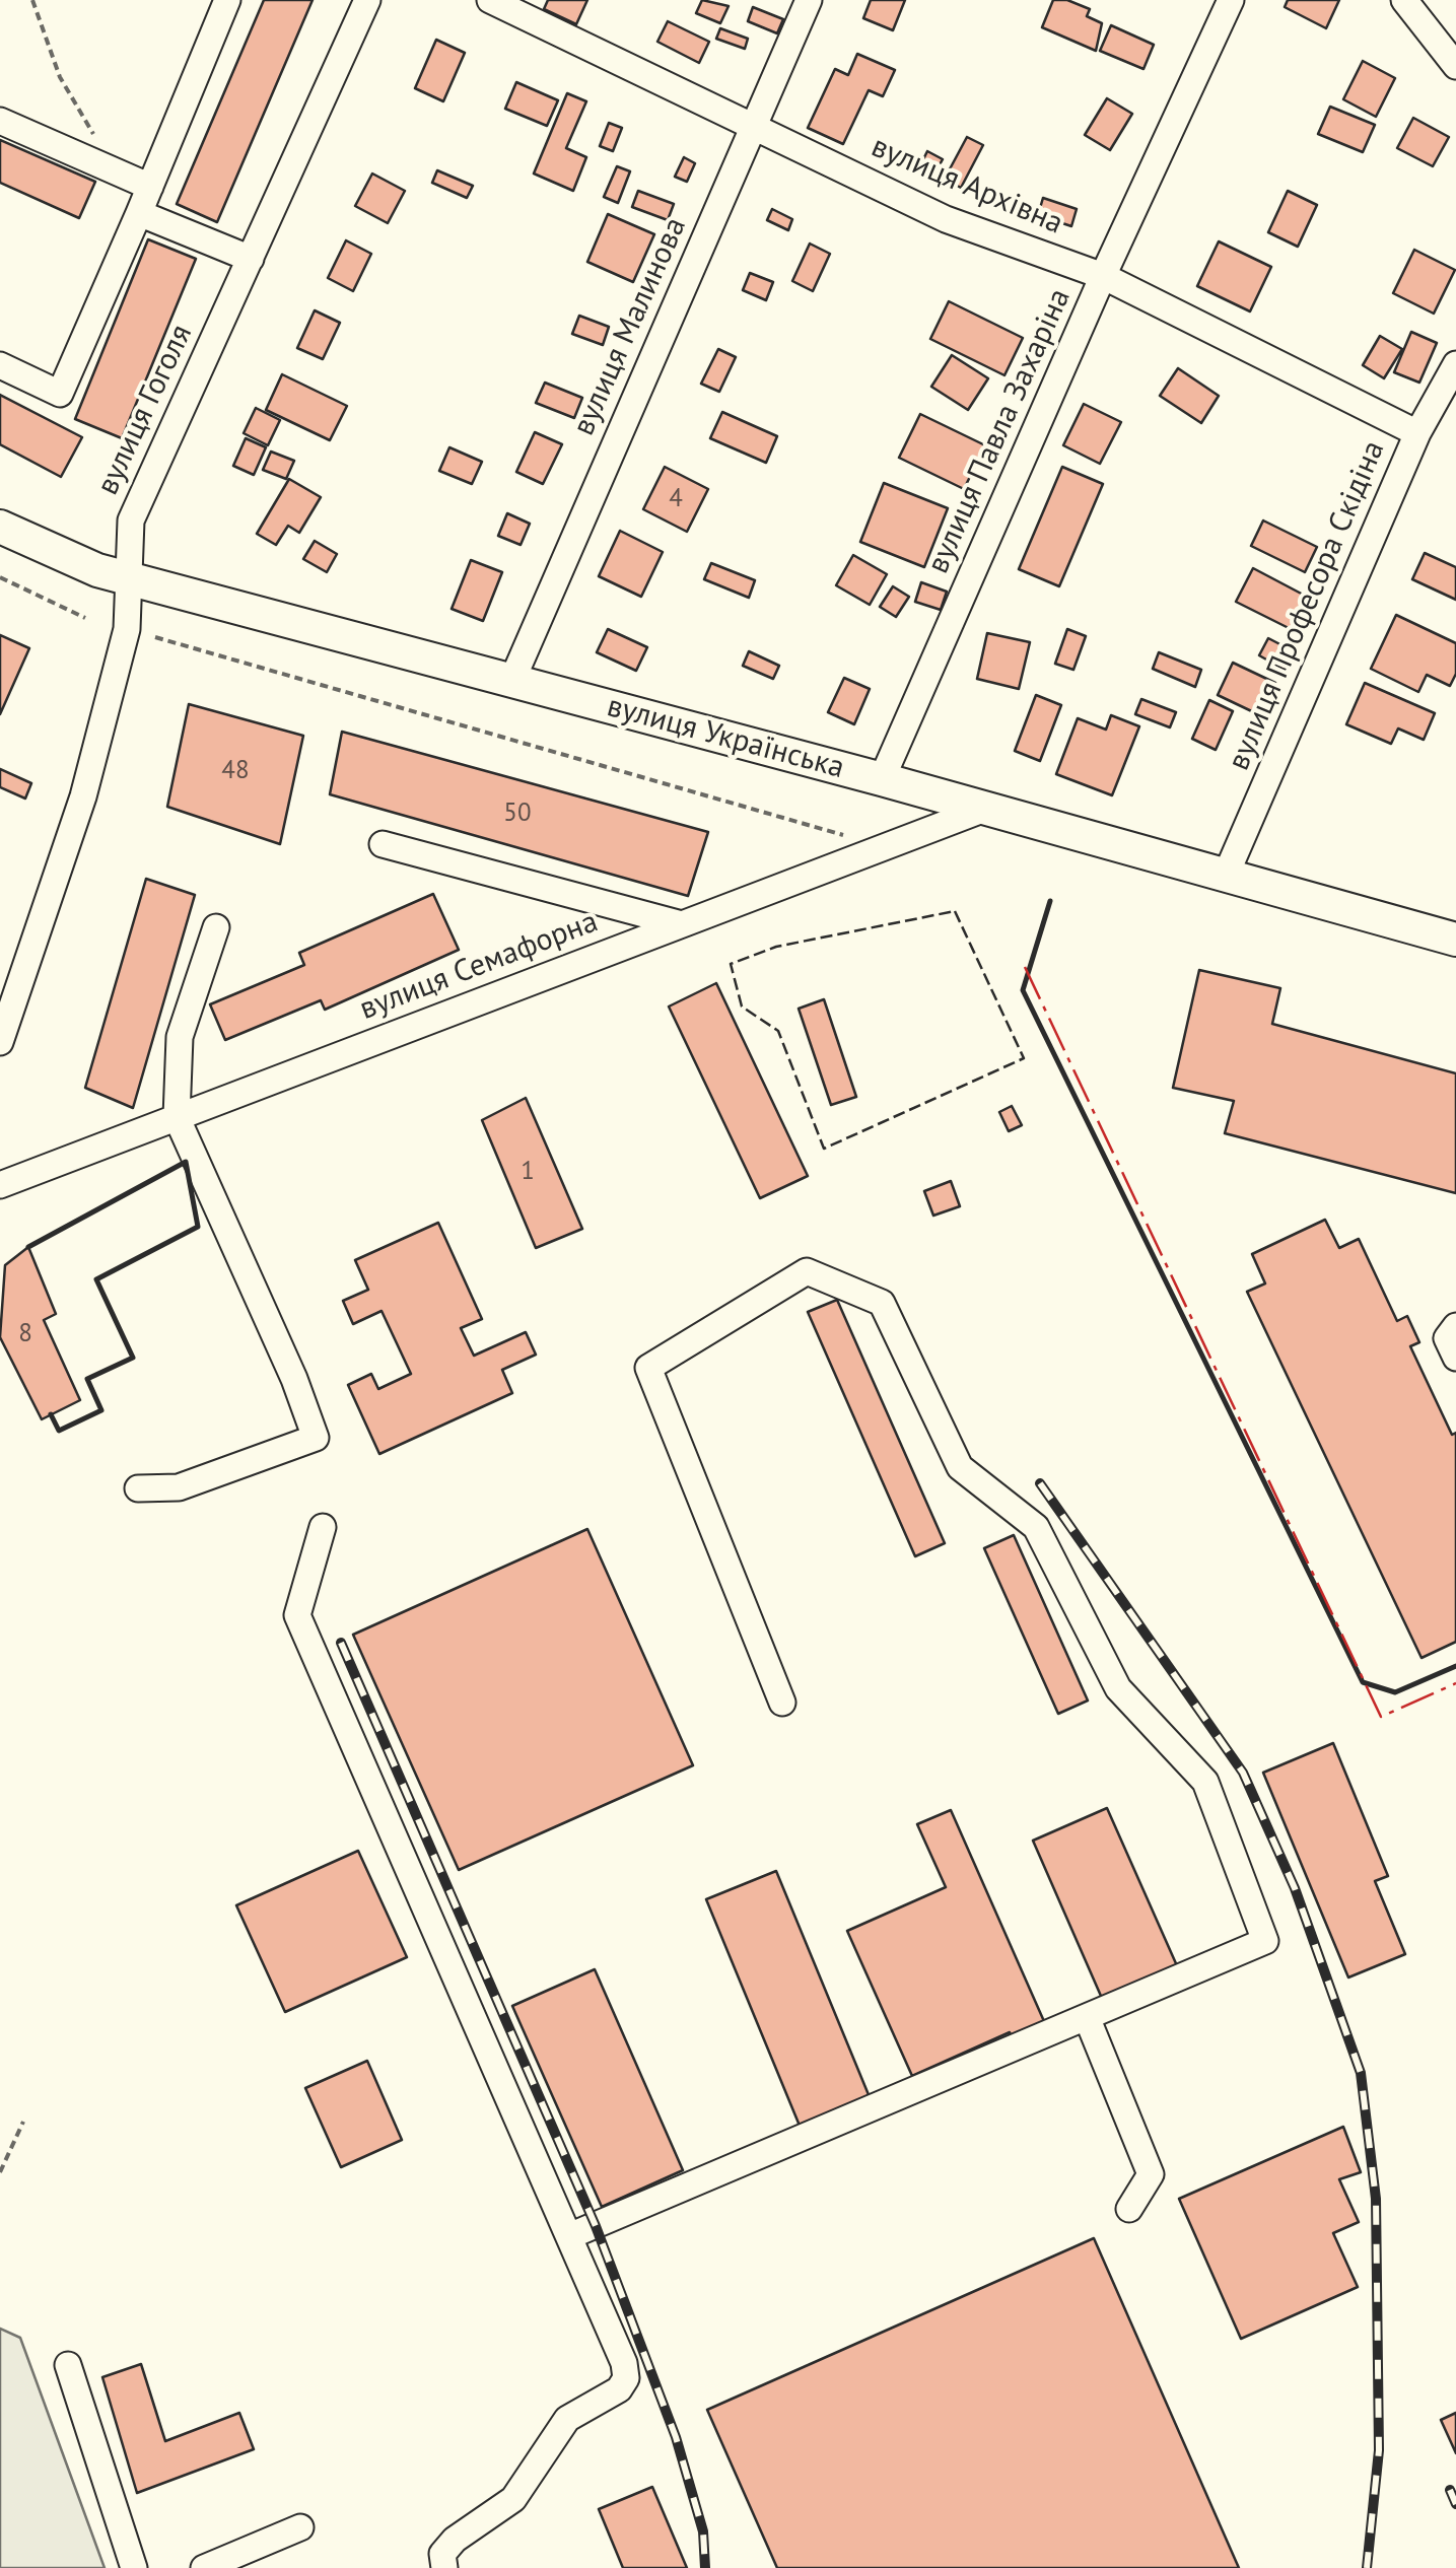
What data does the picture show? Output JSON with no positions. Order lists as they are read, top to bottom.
{
  "streets": {
    "main road": ["вулиця Українська"],
    "street": [
      "вулиця Архівна",
      "вулиця Малинова",
      "вулиця Гоголя",
      "вулиця Павла Захаріна",
      "вулиця Професора Скідіна",
      "вулиця Семафорна"
    ]
  },
  "crossings": [
    ["вулиця Архівна", "вулиця Малинова"],
    ["вулиця Архівна", "вулиця Павла Захаріна"],
    ["вулиця Архівна", "вулиця Професора Скідіна"],
    ["вулиця Малинова", "вулиця Українська"],
    ["вулиця Гоголя", "вулиця Українська"],
    ["вулиця Павла Захаріна", "вулиця Українська"],
    ["вулиця Професора Скідіна", "вулиця Українська"],
    ["вулиця Українська", "вулиця Семафорна"]
  ],
  "house_numbers": [
    "4",
    "48",
    "50",
    "1",
    "8"
  ]
}
